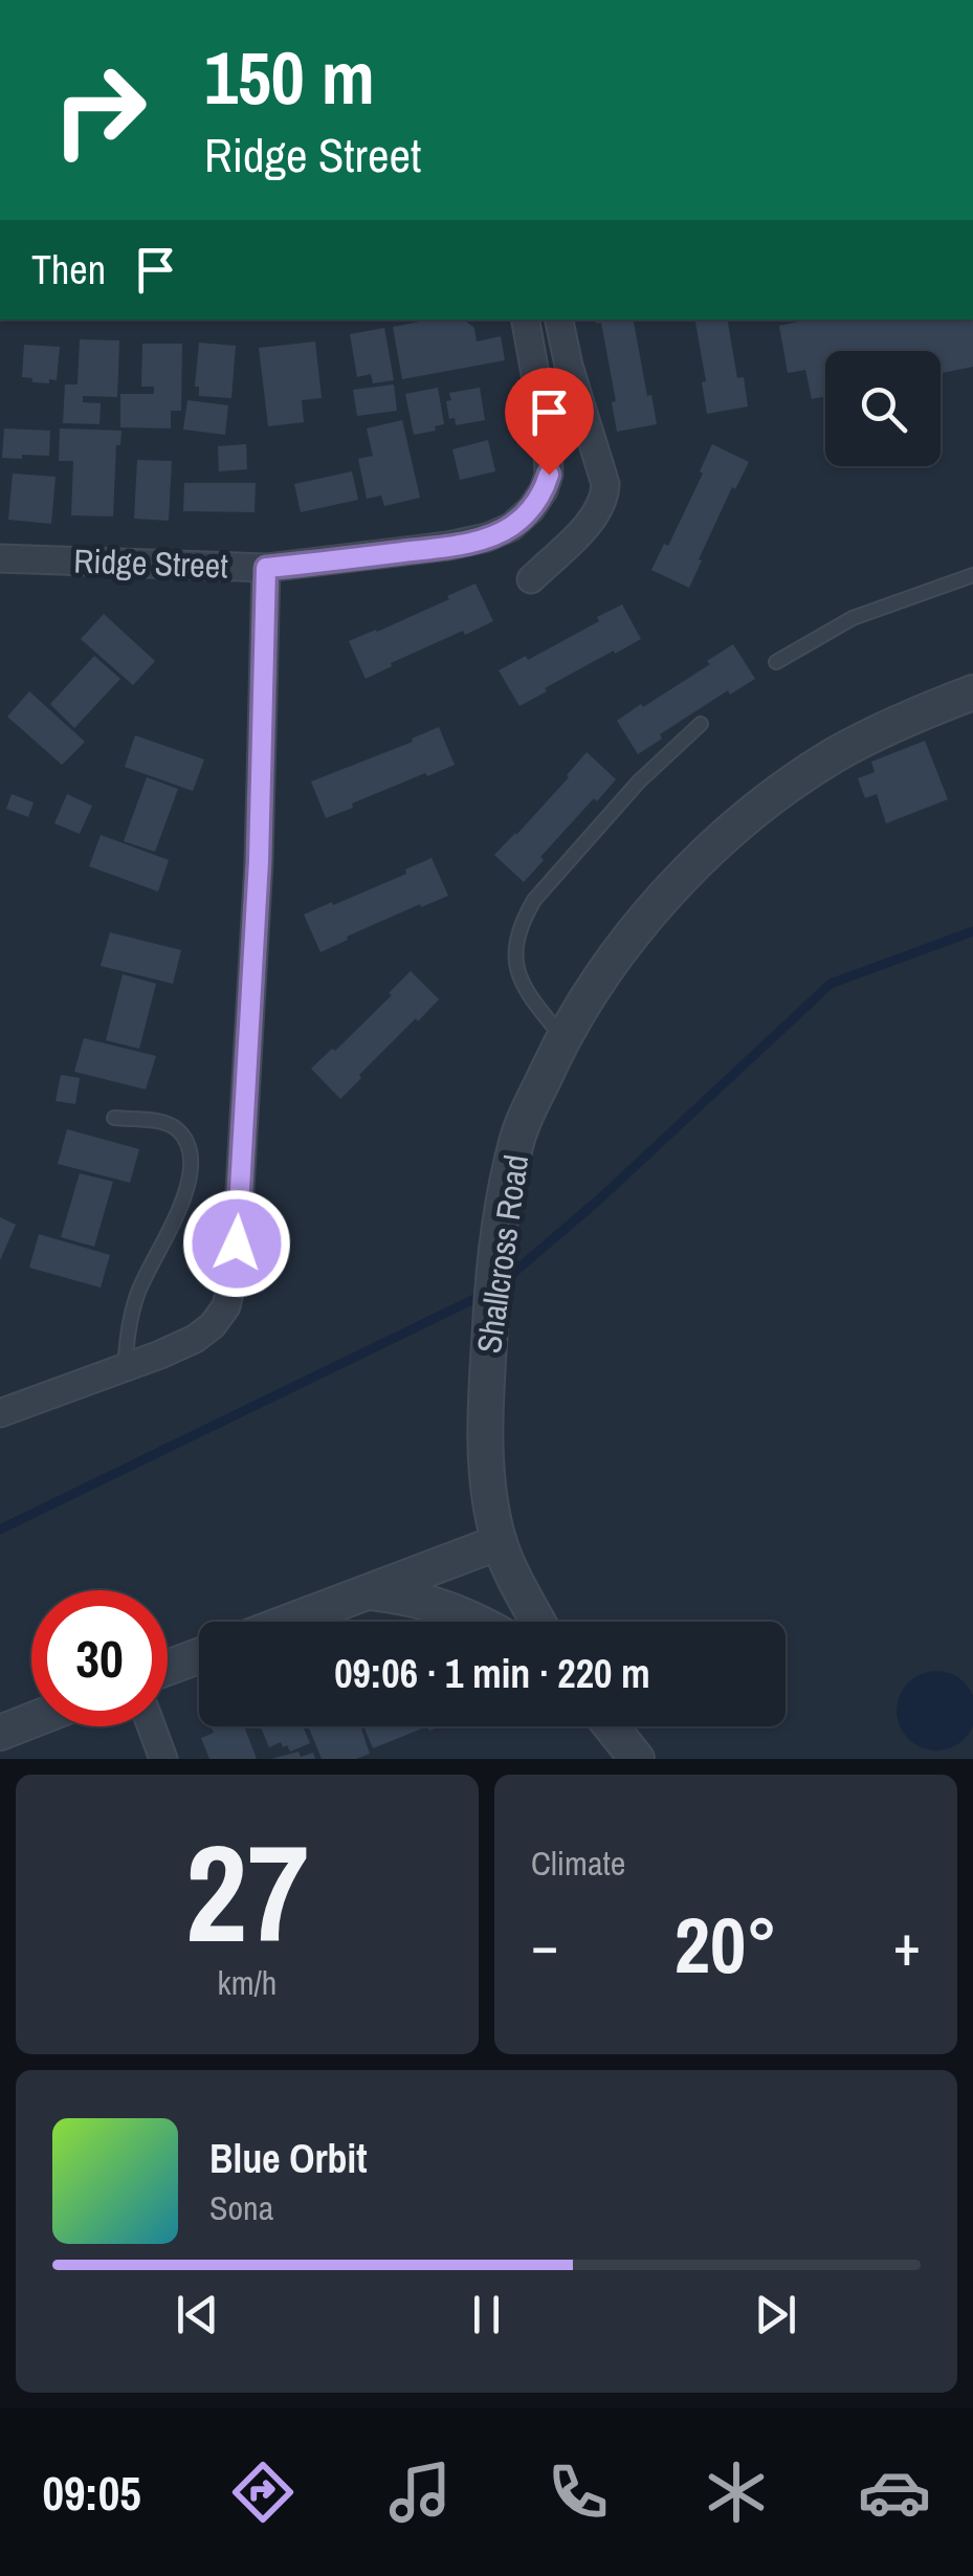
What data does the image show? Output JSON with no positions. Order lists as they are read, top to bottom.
{
  "streets": {
    "street": ["Ridge Street", "Shallcross Road"]
  },
  "page": {
    "turn": ["150 m", "Ridge Street"],
    "then": "Then",
    "limit": "30",
    "trip": "09:06 · 1 min · 220 m",
    "tile": [
      ["27", "km/h"],
      "Climate"
    ],
    "heat": ["−", "20°", "+"],
    "song": ["Blue Orbit", "Sona"],
    "tabs": "09:05"
  }
}
